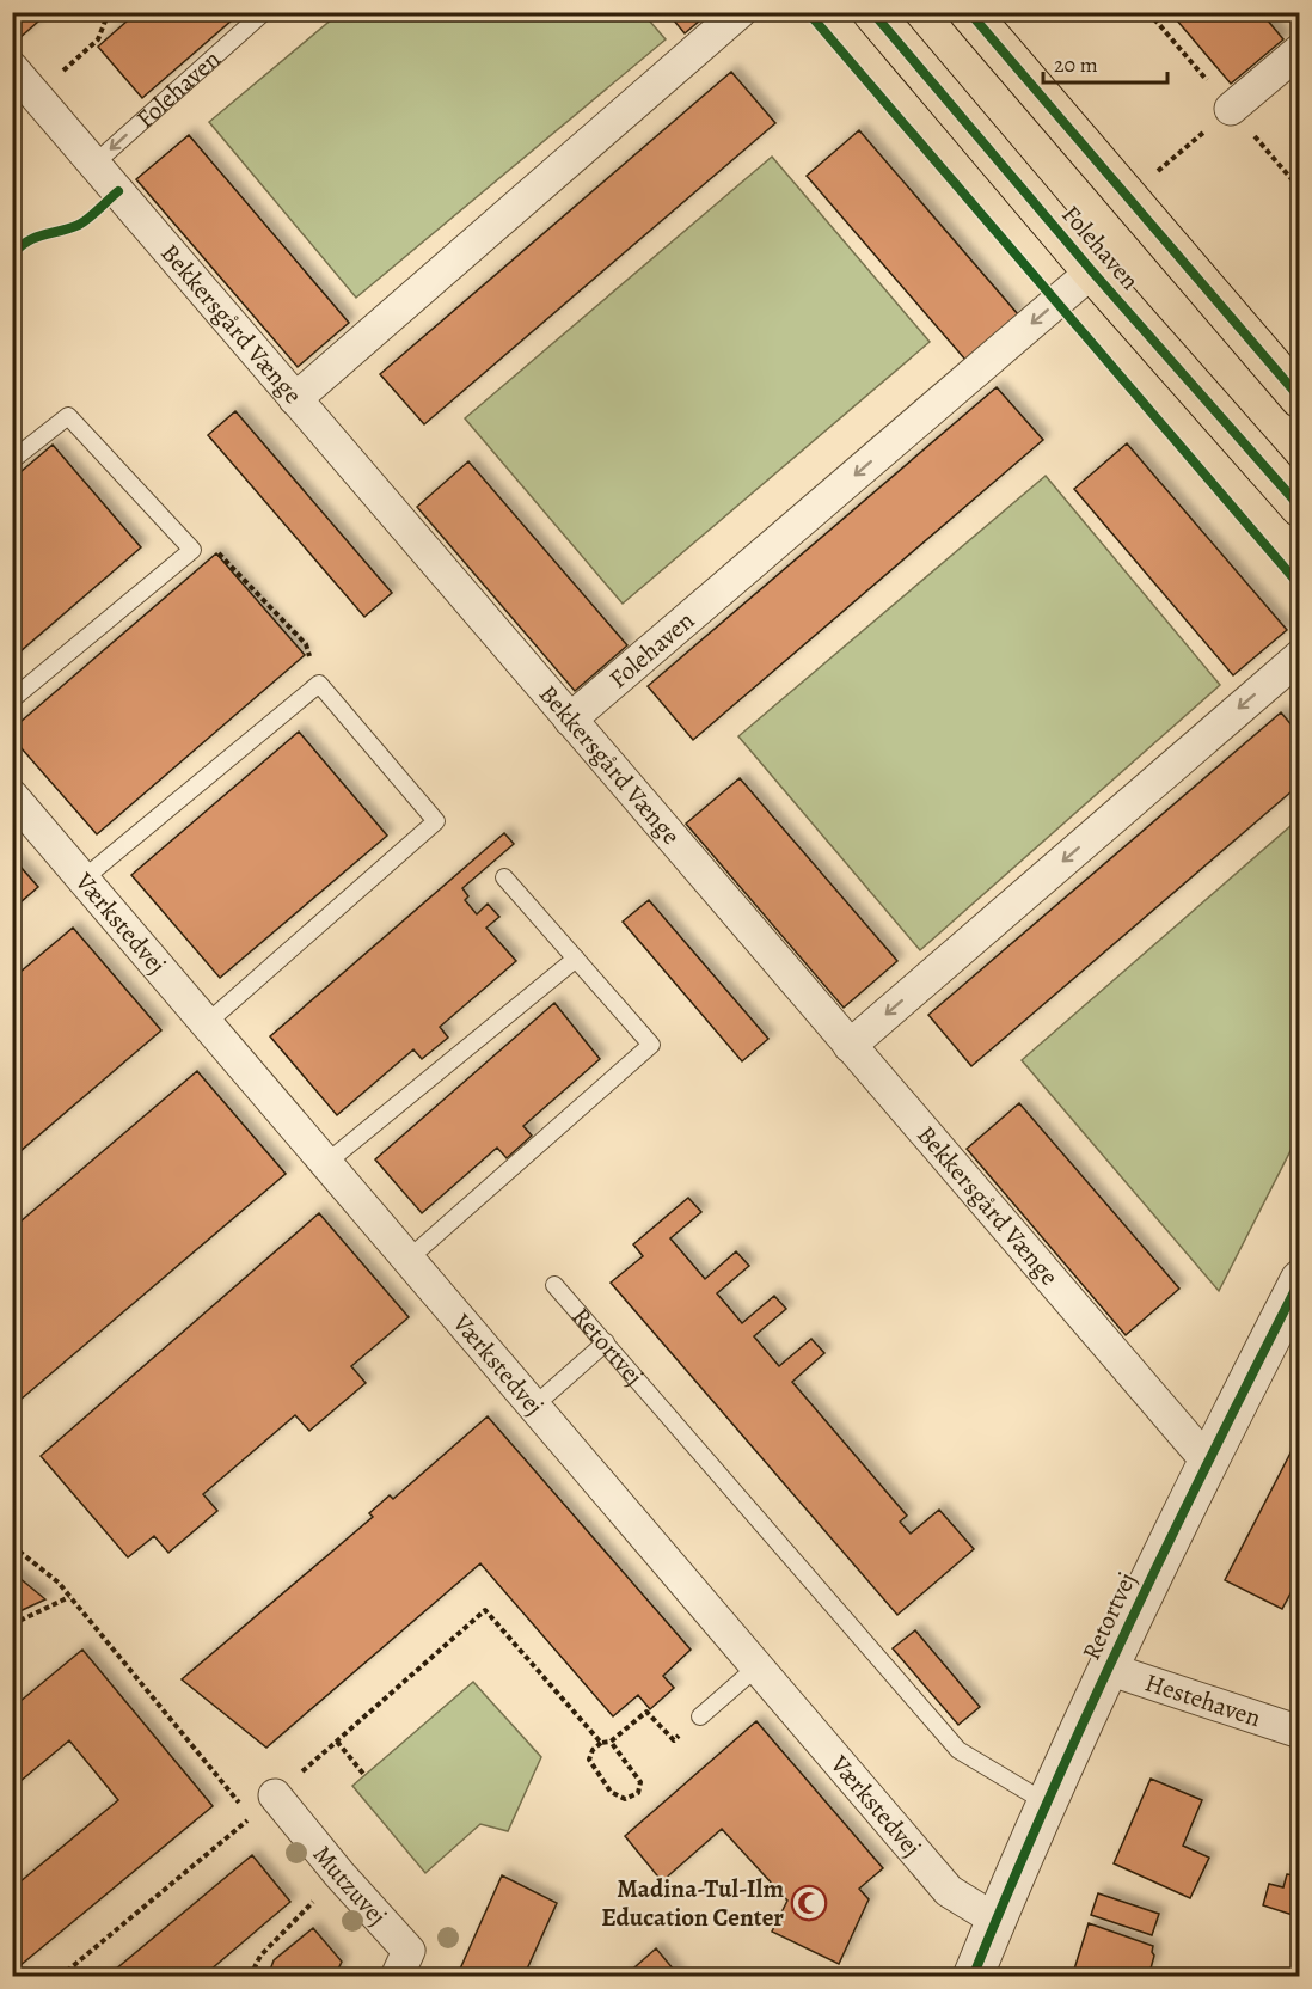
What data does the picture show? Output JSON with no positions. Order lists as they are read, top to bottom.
{
  "streets": {
    "main road": ["Folehaven"],
    "street": [
      "Bekkersgård Vænge",
      "Værkstedvej",
      "Retortvej",
      "Hestehaven",
      "Mutzuvej"
    ]
  },
  "crossings": [
    ["Folehaven", "Bekkersgård Vænge"],
    ["Bekkersgård Vænge", "Retortvej"],
    ["Værkstedvej", "Retortvej"],
    ["Retortvej", "Hestehaven"]
  ],
  "one_way": ["Folehaven"],
  "places": {
    "mosque": ["Madina-Tul-Ilm Education Center"]
  },
  "scale_bar": "20 m"
}
